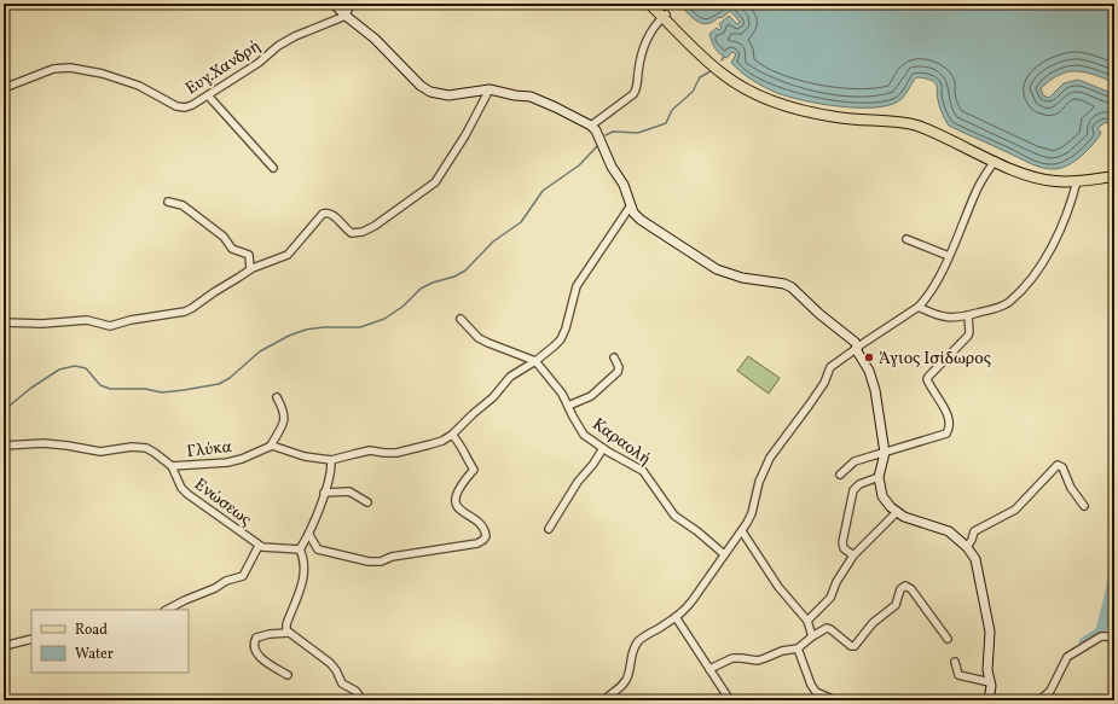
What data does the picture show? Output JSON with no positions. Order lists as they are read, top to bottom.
{
  "streets": {
    "street": [
      "Ευγ.Χανδρή",
      "Καραολή",
      "Γλύκα",
      "Ενώσεως"
    ]
  },
  "crossings": [
    ["Γλύκα", "Ενώσεως"]
  ],
  "places": ["Άγιος Ισίδωρος"],
  "legend": ["Road", "Water"]
}
